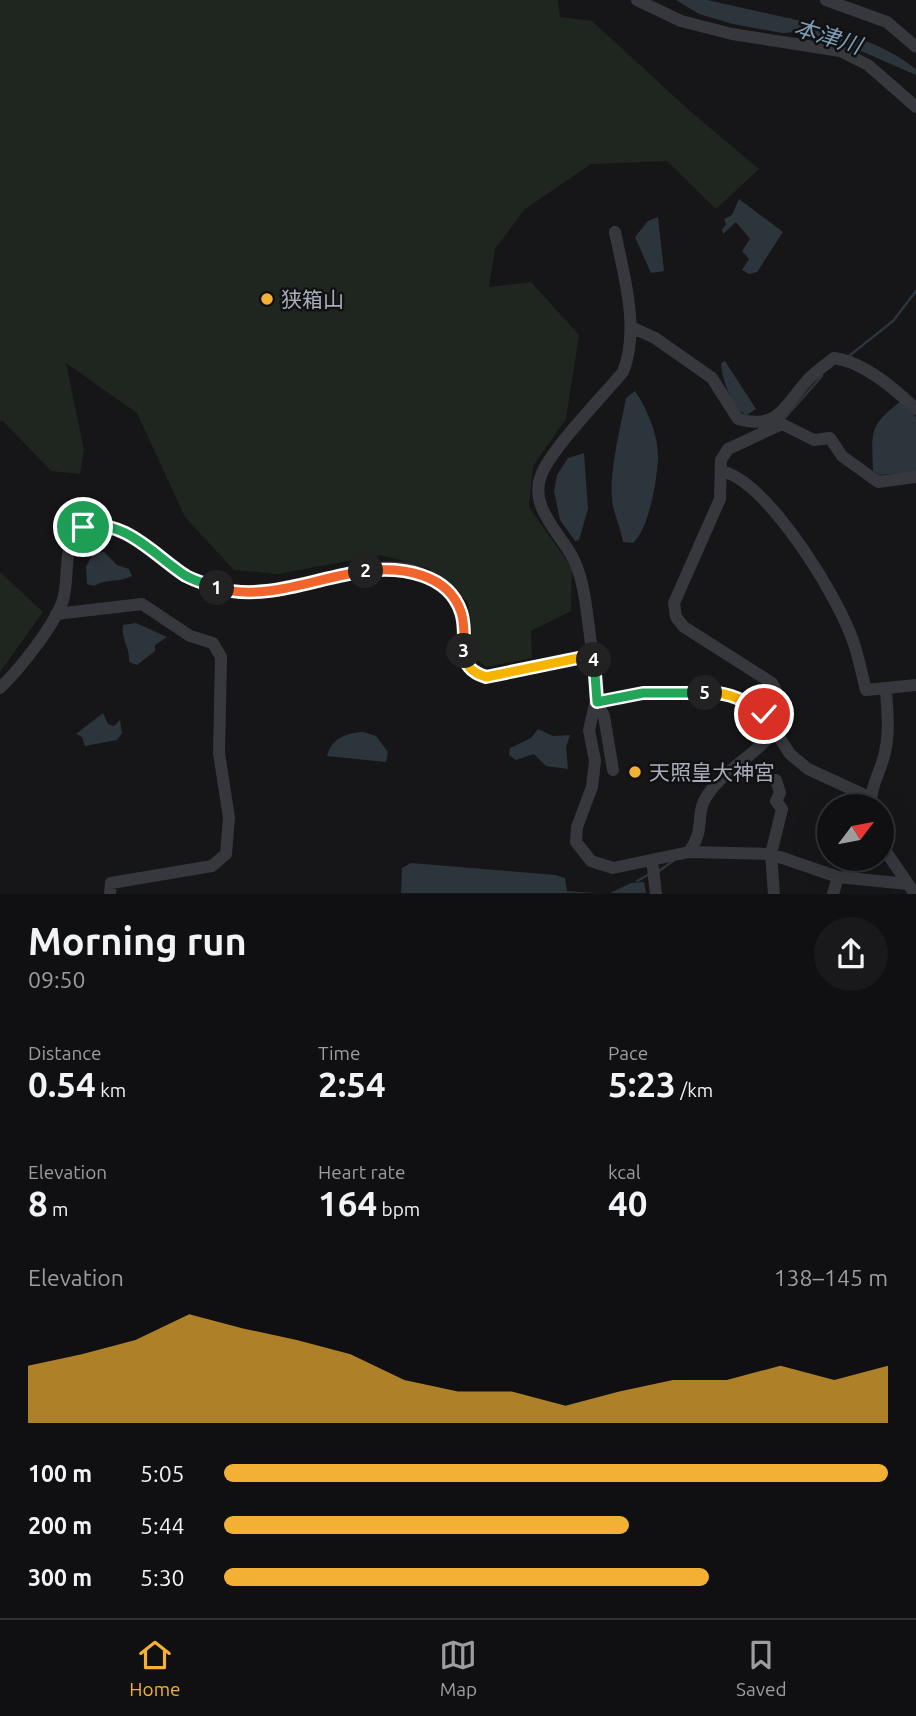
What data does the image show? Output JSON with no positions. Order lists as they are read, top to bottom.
{
  "water": ["本津川"],
  "places": ["狭箱山", "天照皇大神宮"],
  "north": "top right",
  "page": {
    "pins": [
      "2",
      "1",
      "3",
      "4",
      "5"
    ],
    "heading": ["Morning run", "09:50"],
    "stats": [
      ["Distance", "0.54 km"],
      ["Time", "2:54"],
      ["Pace", "5:23 /km"],
      ["Elevation", "8 m"],
      ["Heart rate", "164 bpm"],
      ["kcal", "40"]
    ],
    "chart": ["Elevation", "138–145 m"],
    "list": [
      {
        "name": "100 m",
        "note": "5:05"
      },
      {
        "name": "200 m",
        "note": "5:44"
      },
      {
        "name": "300 m",
        "note": "5:30"
      }
    ],
    "tabs": ["Home", "Map", "Saved"]
  }
}
